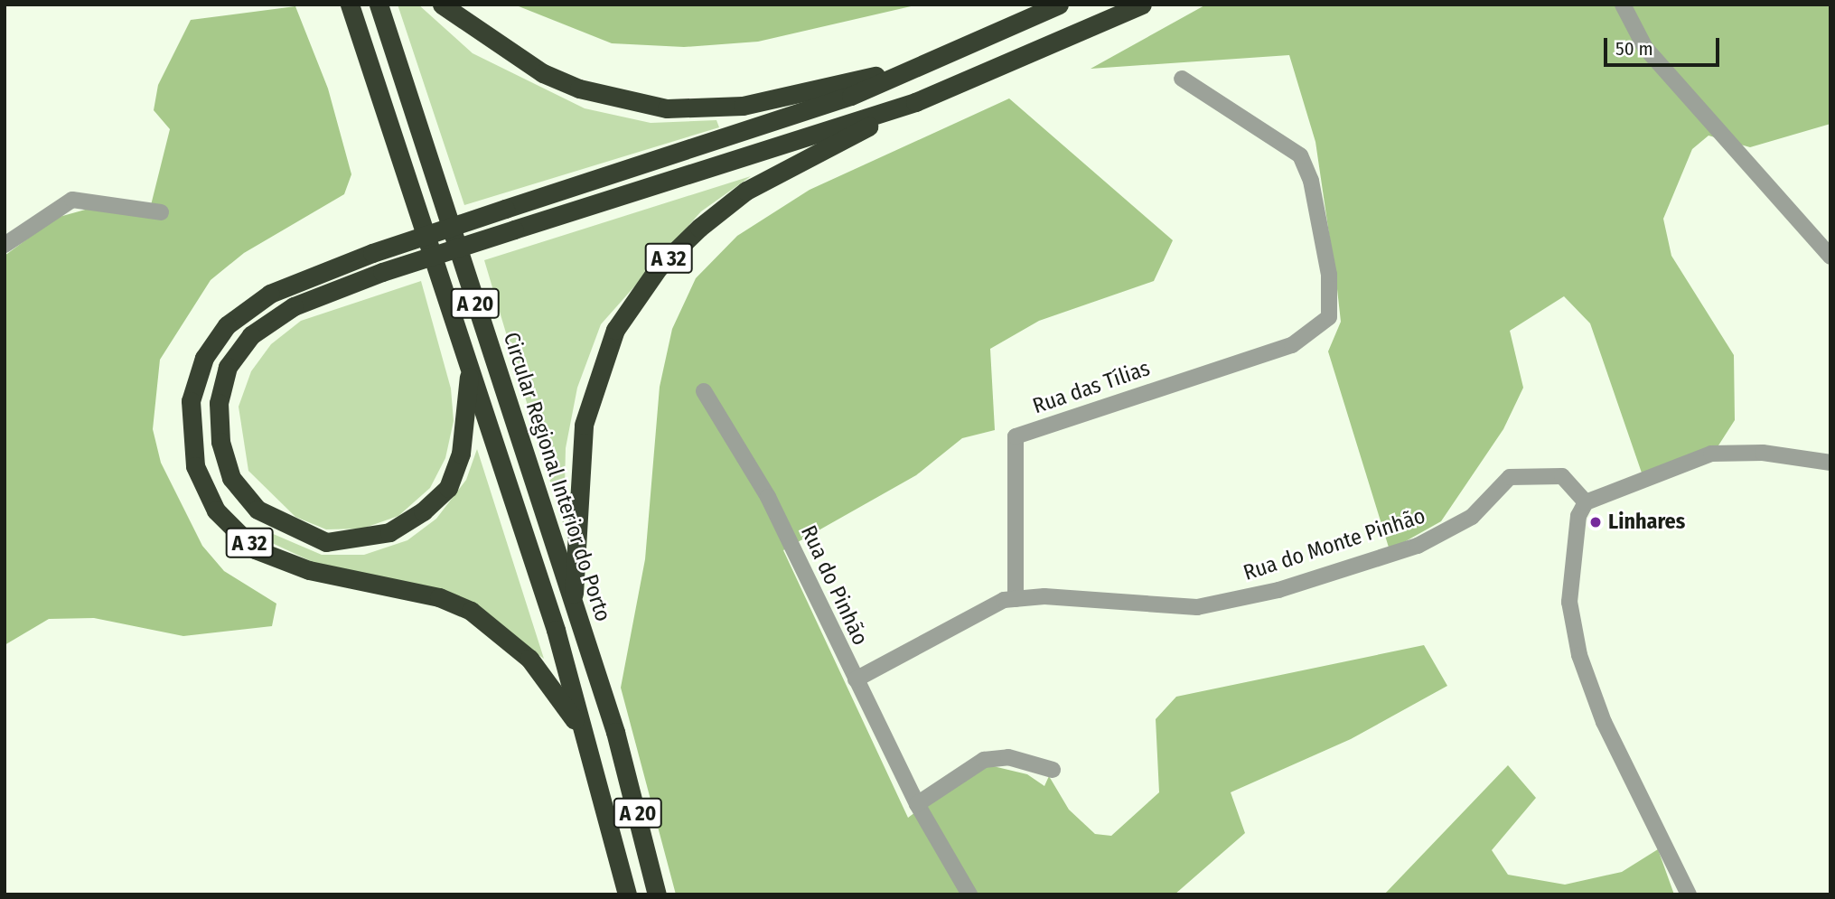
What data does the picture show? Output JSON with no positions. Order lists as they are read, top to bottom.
{
  "streets": {
    "highway": ["A 32", "A 20", "Circular Regional Interior do Porto"],
    "street": ["Rua das Tílias", "Rua do Monte Pinhão", "Rua do Pinhão"]
  },
  "crossings": [
    ["A 32", "A 20"],
    ["A 32", "Circular Regional Interior do Porto"],
    ["Rua das Tílias", "Rua do Monte Pinhão"],
    ["Rua do Monte Pinhão", "Rua do Pinhão"]
  ],
  "places": ["Linhares"],
  "scale_bar": "50 m"
}
